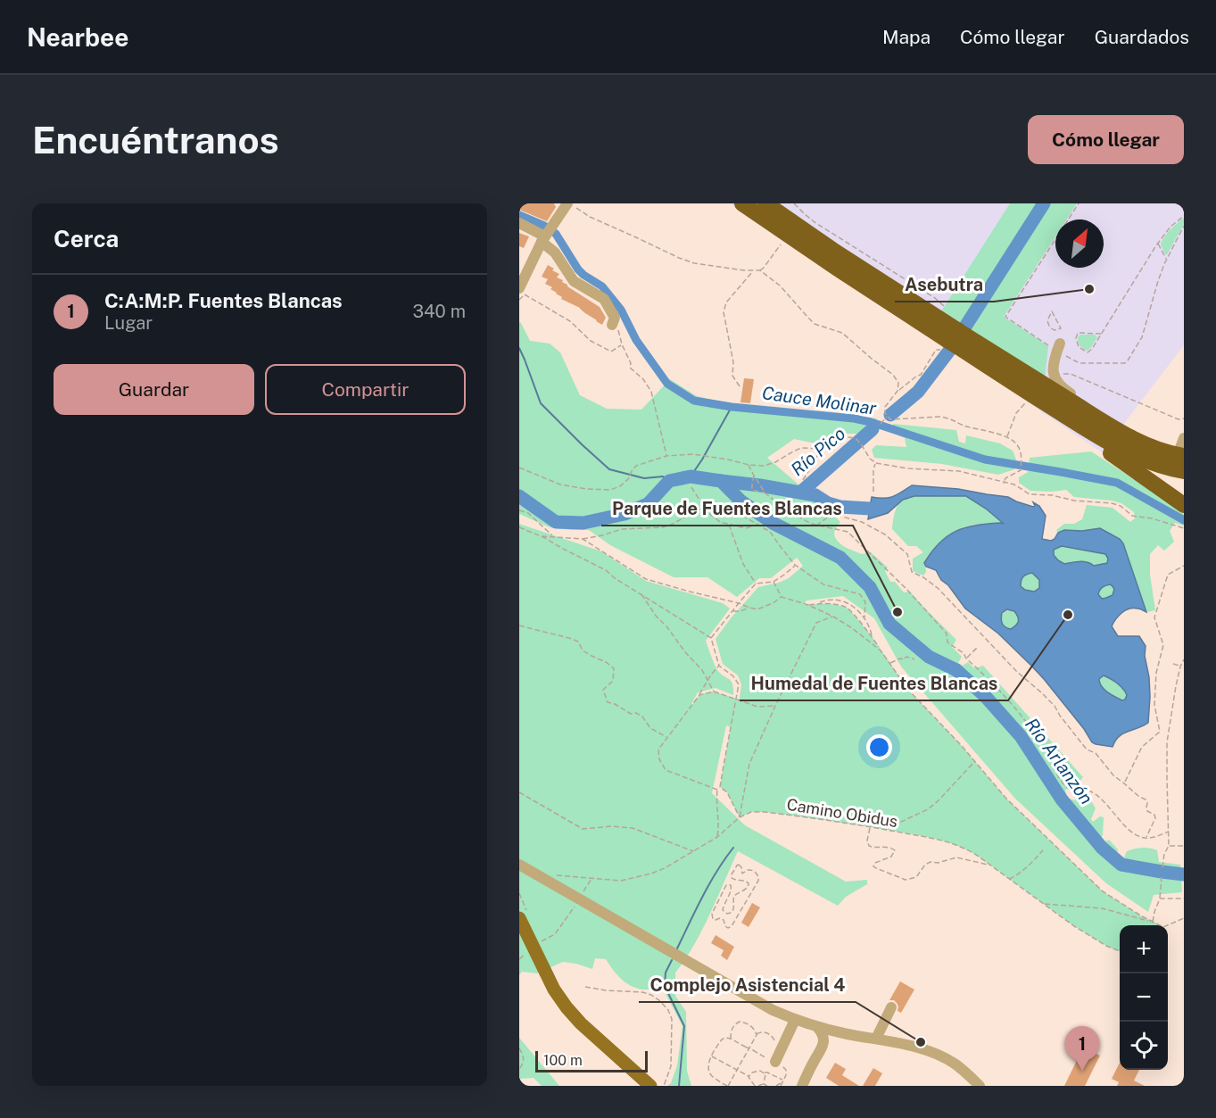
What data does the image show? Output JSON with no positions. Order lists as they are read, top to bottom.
{
  "streets": {
    "path": ["Camino Obidus"]
  },
  "water": ["Cauce Molinar", "Río Pico", "Río Arlanzón"],
  "places": [
    "Asebutra",
    "Parque de Fuentes Blancas",
    "Humedal de Fuentes Blancas",
    "Complejo Asistencial 4"
  ],
  "scale_bar": "100 m",
  "north": "top right",
  "page": {
    "header": "Nearbee",
    "nav": ["Mapa", "Cómo llegar", "Guardados"],
    "buttons": [
      "Cómo llegar",
      ["Guardar", "Compartir"]
    ],
    "title": "Encuéntranos",
    "heading": "Cerca",
    "list": [
      {
        "mark": "1",
        "name": "C:A:M:P. Fuentes Blancas",
        "note": "Lugar",
        "value": "340 m"
      }
    ],
    "map_buttons": ["+", "−"],
    "pins": "1",
    "scale": "100 m"
  }
}
